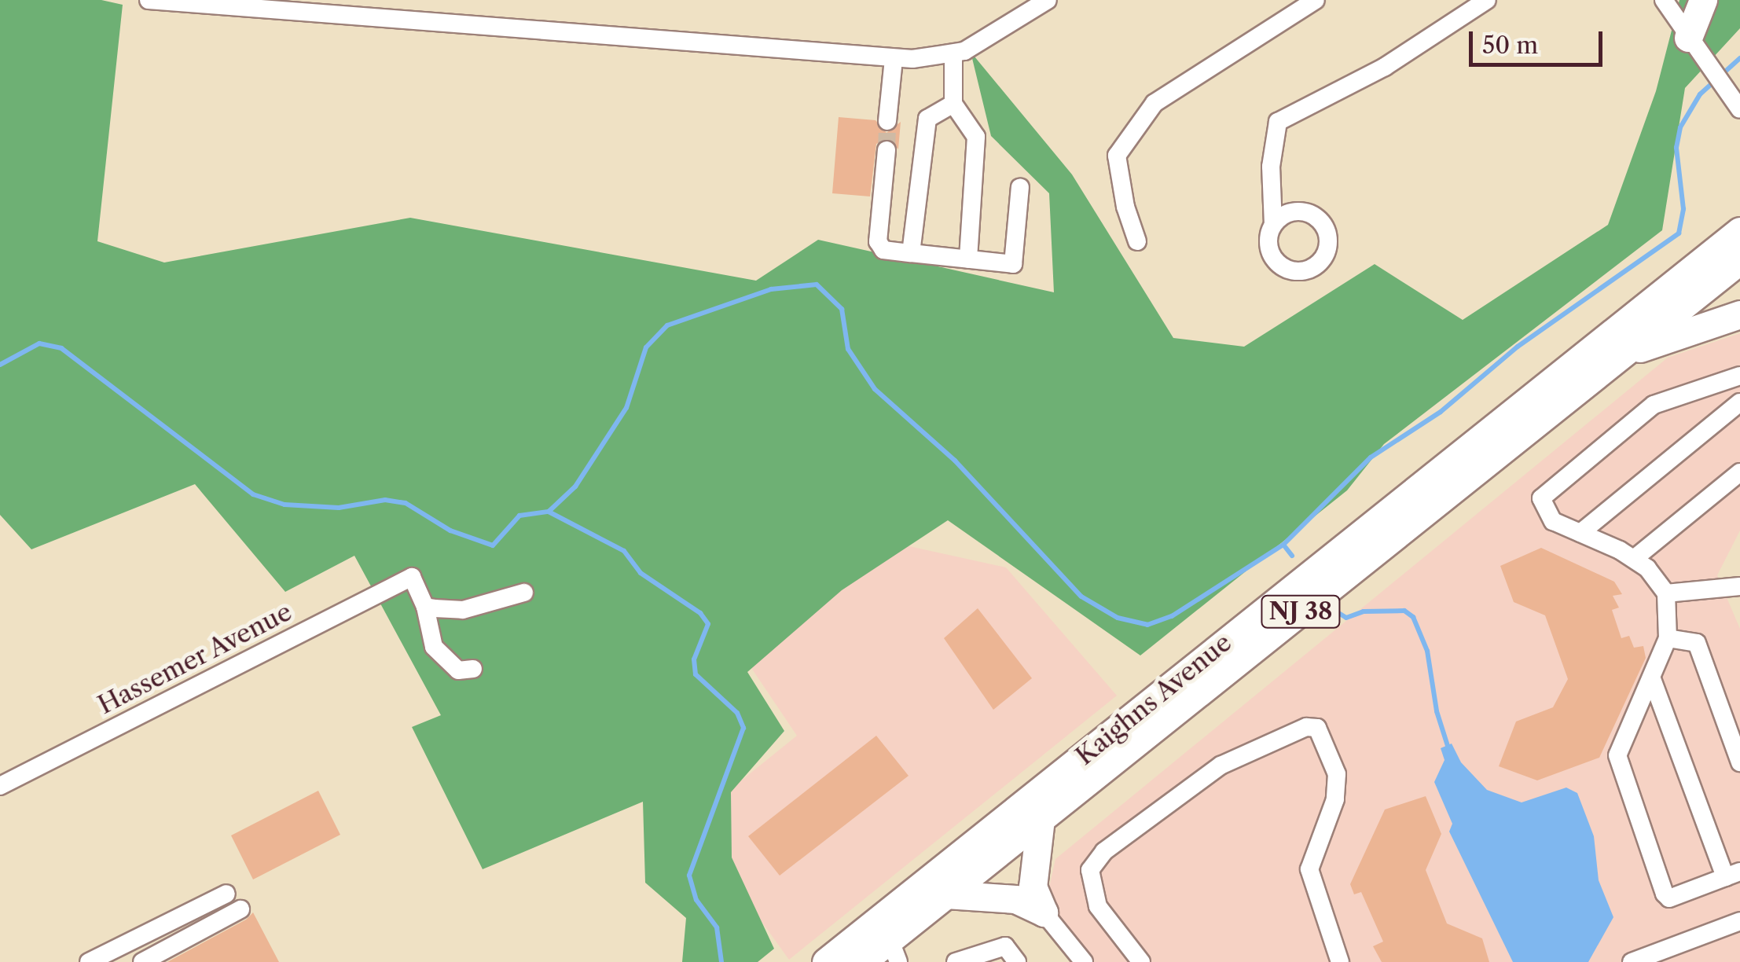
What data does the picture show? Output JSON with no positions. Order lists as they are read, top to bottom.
{
  "streets": {
    "highway": ["NJ 38", "Kaighns Avenue"],
    "street": ["Hassemer Avenue"]
  },
  "scale_bar": "50 m"
}
